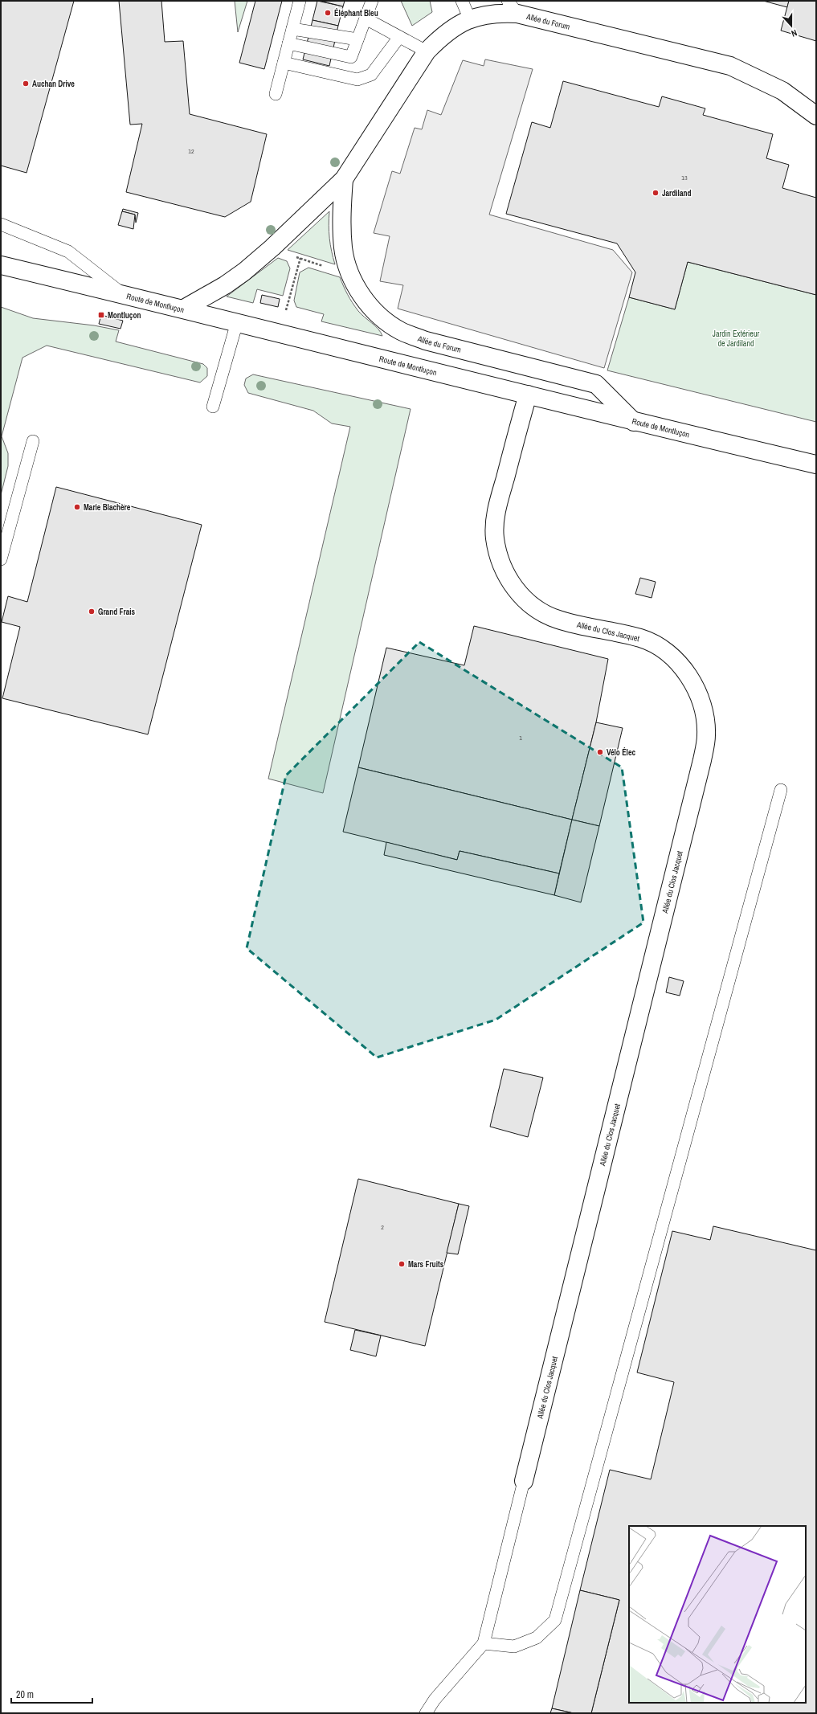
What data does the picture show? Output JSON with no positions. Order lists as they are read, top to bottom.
{
  "streets": {
    "street": ["Allée du Forum", "Route de Montluçon", "Allée du Clos Jacquet"]
  },
  "crossings": [
    ["Allée du Forum", "Route de Montluçon"],
    ["Route de Montluçon", "Allée du Clos Jacquet"]
  ],
  "parks": ["Jardin Extérieur de Jardiland"],
  "places": {
    "other": [
      "Éléphant Bleu",
      "Auchan Drive",
      "Jardiland",
      "Marie Blachère",
      "Grand Frais",
      "Vélo Élec",
      "Mars Fruits"
    ],
    "transit": ["Montluçon"]
  },
  "house_numbers": [
    "12",
    "13",
    "1",
    "2"
  ],
  "scale_bar": "20 m",
  "north": "bottom"
}
